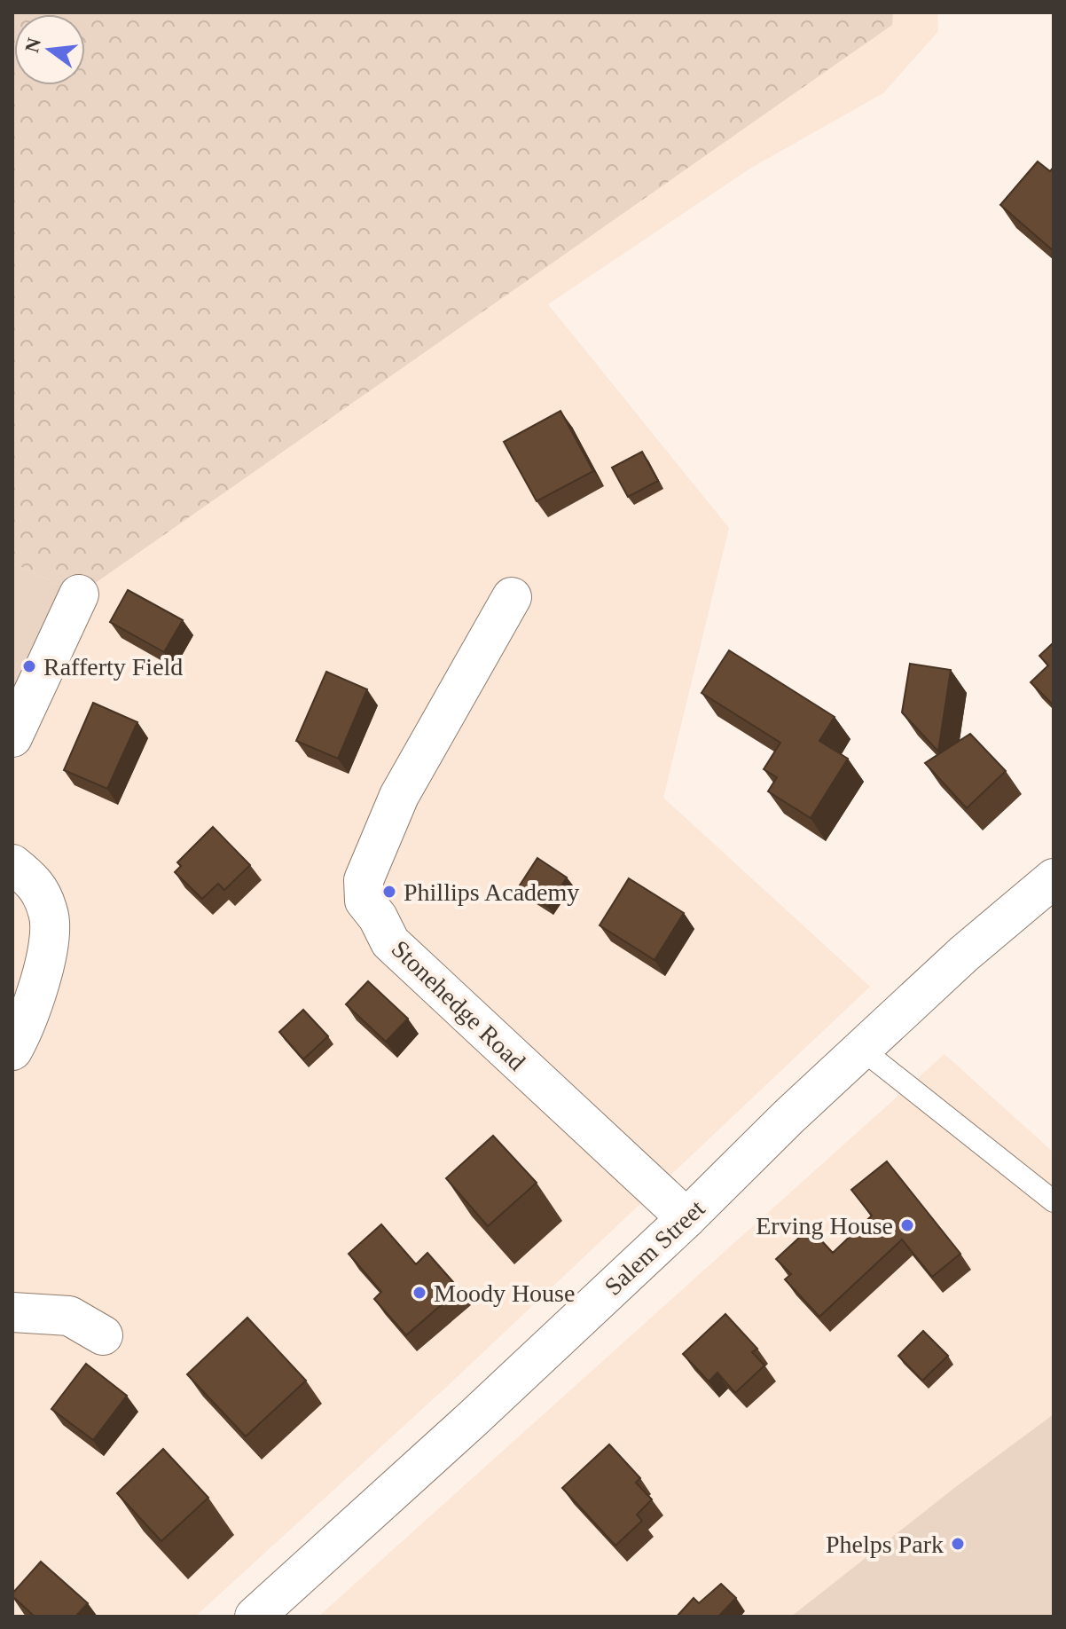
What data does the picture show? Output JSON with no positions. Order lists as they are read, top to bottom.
{
  "streets": {
    "street": ["Stonehedge Road", "Salem Street"]
  },
  "crossings": [
    ["Stonehedge Road", "Salem Street"]
  ],
  "places": [
    "Rafferty Field",
    "Phillips Academy",
    "Erving House",
    "Moody House",
    "Phelps Park"
  ],
  "north": "left"
}
